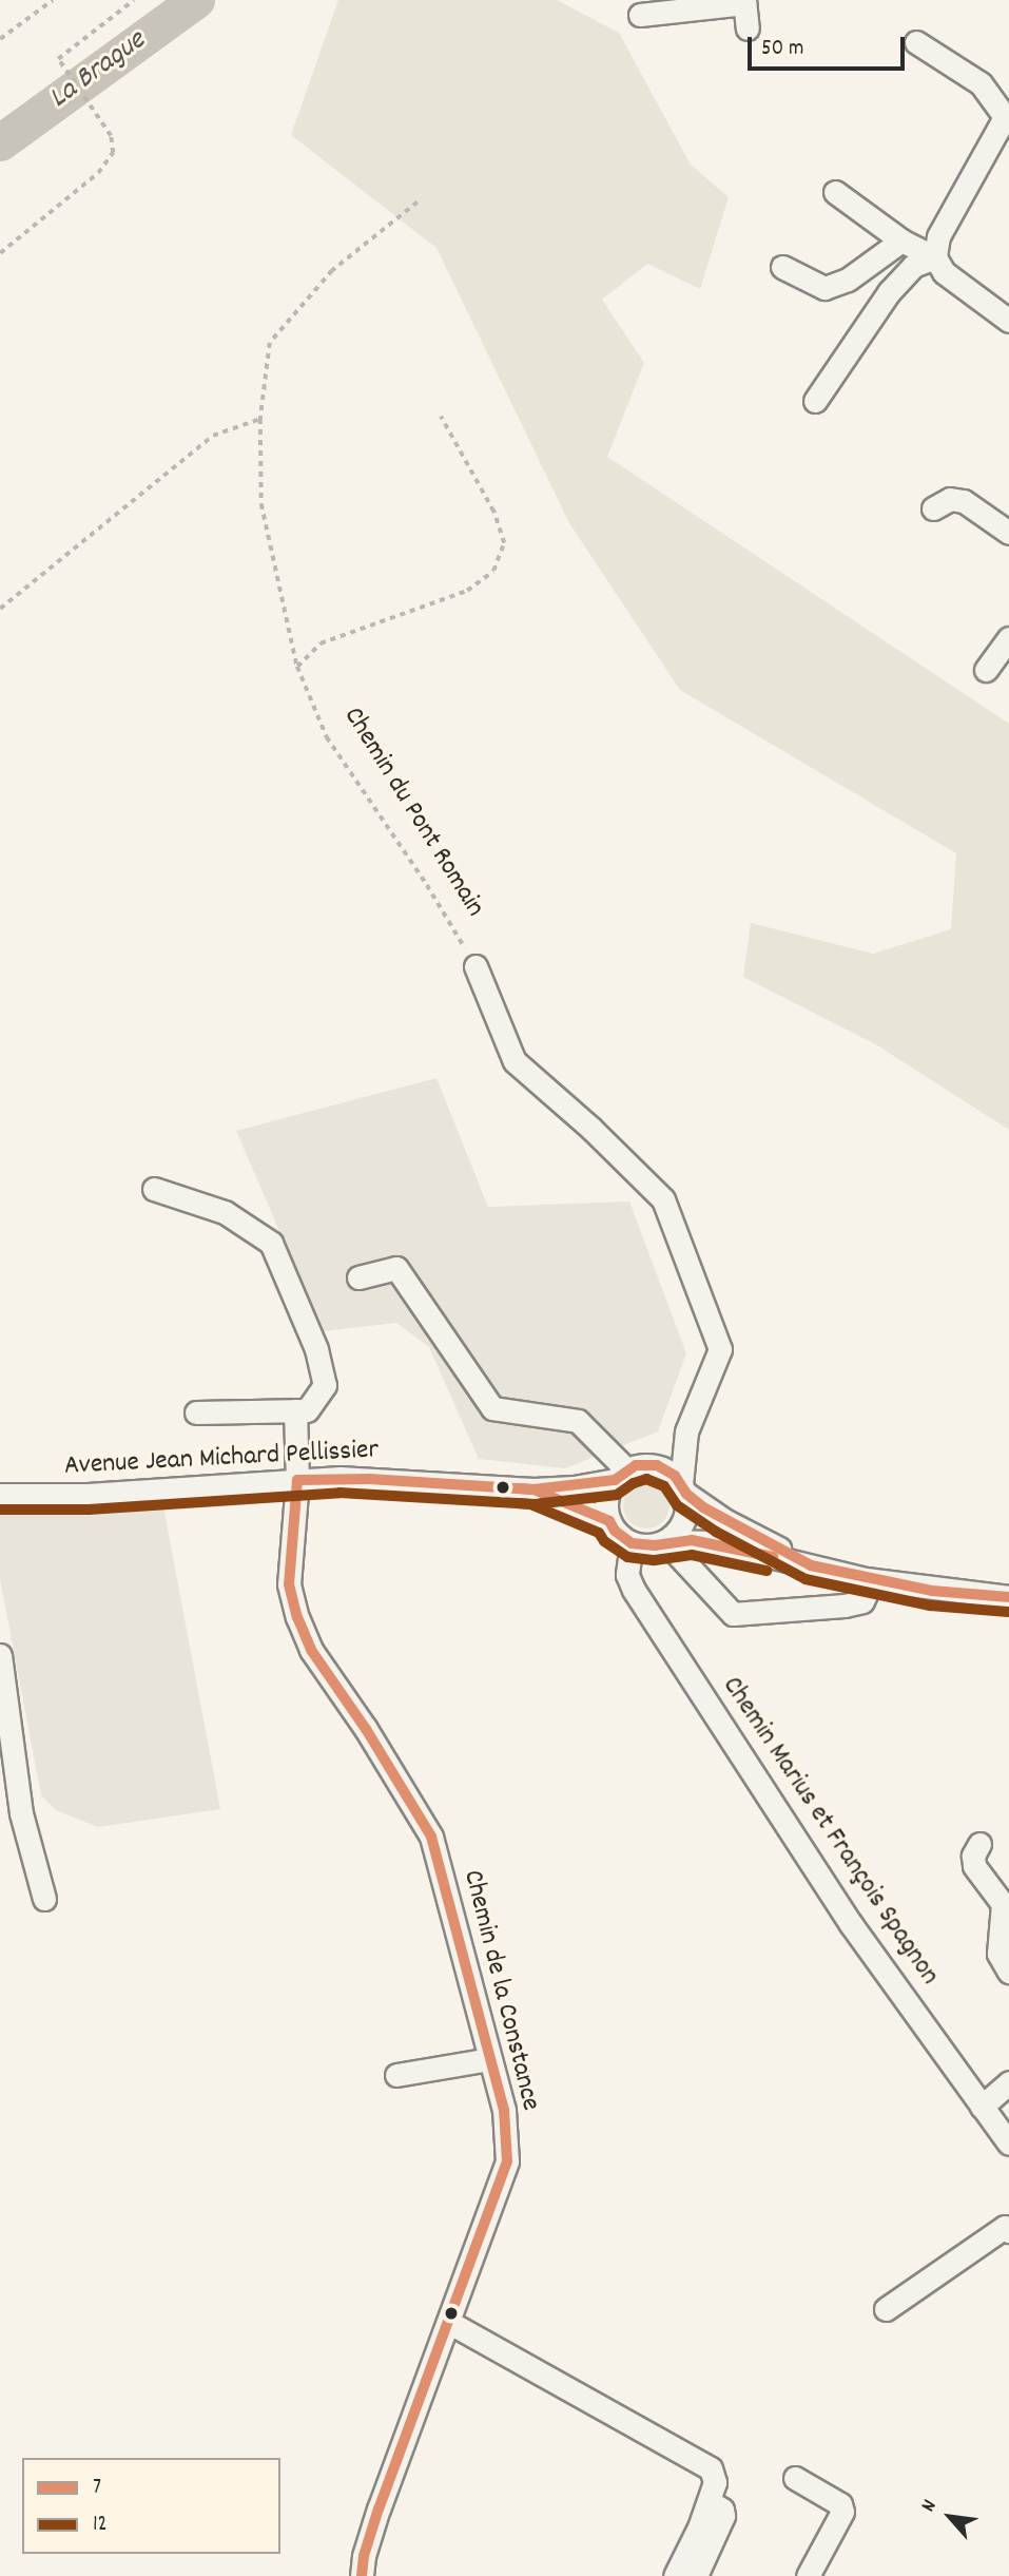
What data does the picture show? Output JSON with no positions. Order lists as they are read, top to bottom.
{
  "streets": {
    "street": ["Avenue Jean Michard Pellissier", "Chemin Marius et François Spagnon", "Chemin de la Constance"],
    "path": ["Chemin du Pont Romain"]
  },
  "crossings": [
    ["Avenue Jean Michard Pellissier", "Chemin Marius et François Spagnon"],
    ["Avenue Jean Michard Pellissier", "Chemin de la Constance"]
  ],
  "water": ["La Brague"],
  "lines": ["transit line 7", "transit line 12"],
  "legend": ["7", "12"],
  "scale_bar": "50 m",
  "north": "top left"
}
